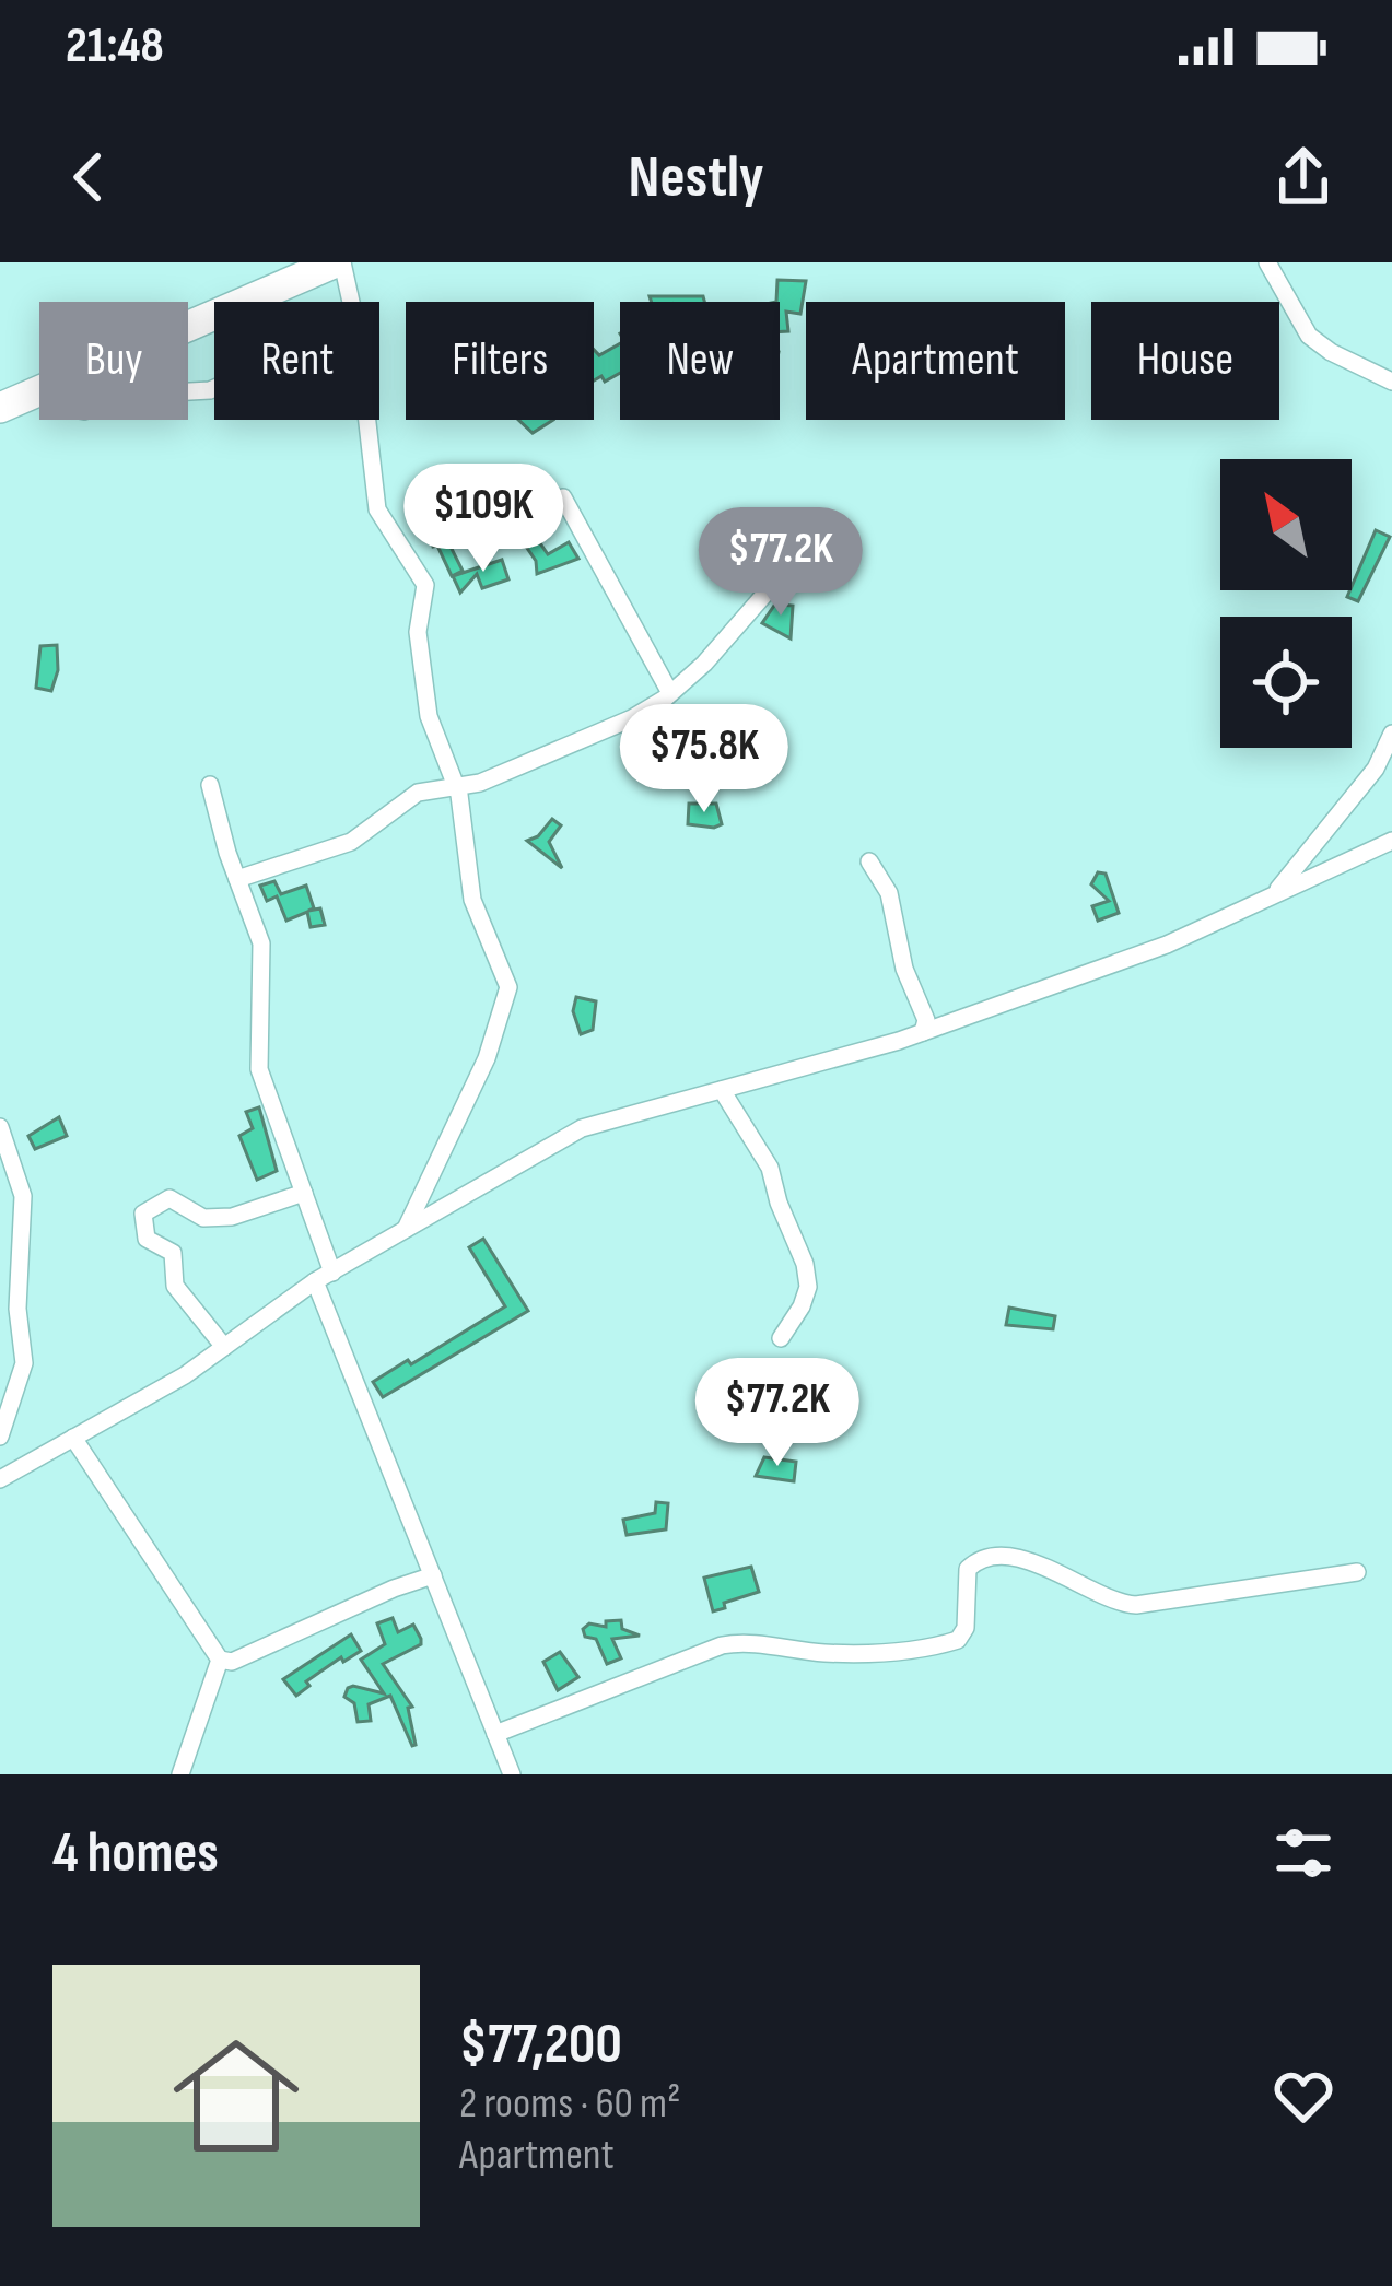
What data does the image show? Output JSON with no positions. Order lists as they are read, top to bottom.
{
  "north": "top left",
  "page": {
    "status": "21:48",
    "header": "Nestly",
    "chip": [
      "Buy",
      "Rent",
      "Filters",
      "New",
      "Apartment",
      "House"
    ],
    "price": [
      "$109K",
      "$77.2K",
      "$75.8K",
      "$77.2K"
    ],
    "heading": "4 homes",
    "list": [
      {
        "name": "$77,200",
        "note": "2 rooms · 60 m² · Apartment"
      }
    ]
  }
}
